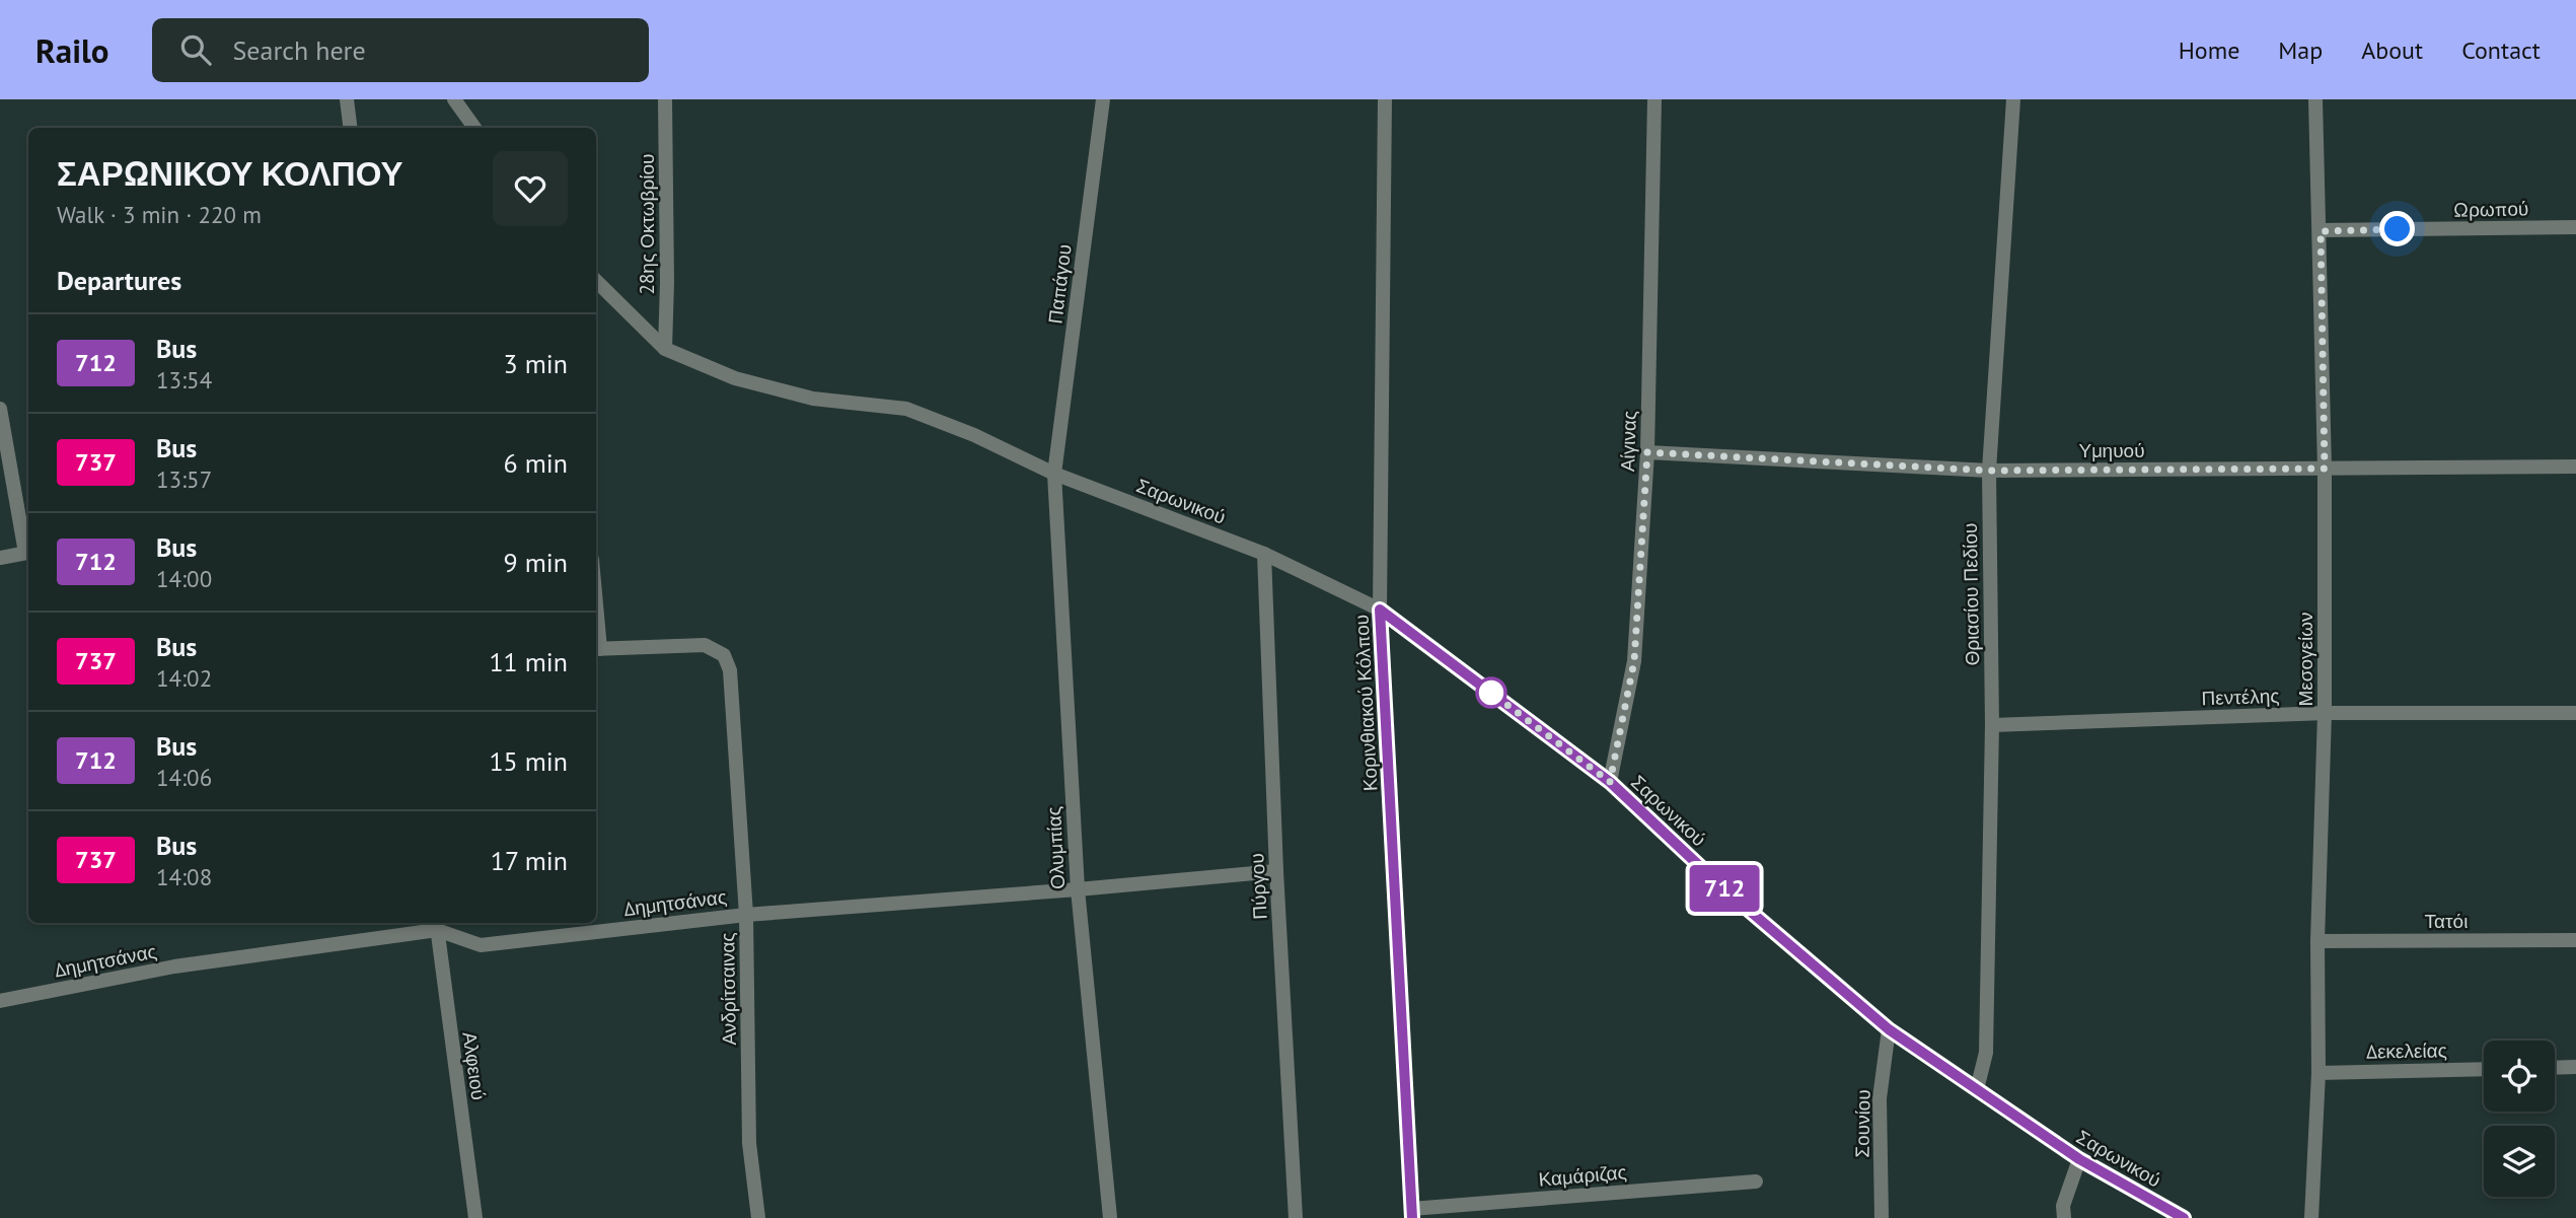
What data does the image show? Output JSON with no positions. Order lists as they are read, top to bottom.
{
  "streets": {
    "street": [
      "Ωρωπού",
      "28ης Οκτωβρίου",
      "Παπάγου",
      "Αίγινας",
      "Υμηυού",
      "Σαρωνικού",
      "Θριασίου Πεδίου",
      "Μεσογείων",
      "Πεντέλης",
      "Κορινθιακού Κόλπου",
      "Ολυμπίας",
      "Πύργου",
      "Δημητσάνας",
      "Τατόι",
      "Ανδρίτσαινας",
      "Δεκελείας",
      "Αλφειού",
      "Σουνίου",
      "Καμάριζας"
    ]
  },
  "crossings": [
    ["Ωρωπού", "Μεσογείων"],
    ["28ης Οκτωβρίου", "Σαρωνικού"],
    ["Παπάγου", "Σαρωνικού"],
    ["Παπάγου", "Ολυμπίας"],
    ["Αίγινας", "Υμηυού"],
    ["Αίγινας", "Σαρωνικού"],
    ["Υμηυού", "Θριασίου Πεδίου"],
    ["Υμηυού", "Μεσογείων"],
    ["Σαρωνικού", "Θριασίου Πεδίου"],
    ["Σαρωνικού", "Κορινθιακού Κόλπου"],
    ["Σαρωνικού", "Ολυμπίας"],
    ["Σαρωνικού", "Πύργου"],
    ["Σαρωνικού", "Σουνίου"],
    ["Θριασίου Πεδίου", "Πεντέλης"],
    ["Μεσογείων", "Πεντέλης"],
    ["Μεσογείων", "Τατόι"],
    ["Μεσογείων", "Δεκελείας"],
    ["Κορινθιακού Κόλπου", "Καμάριζας"],
    ["Ολυμπίας", "Δημητσάνας"],
    ["Πύργου", "Δημητσάνας"],
    ["Δημητσάνας", "Ανδρίτσαινας"],
    ["Δημητσάνας", "Αλφειού"]
  ],
  "lines": ["bus line 712"],
  "page": {
    "header": "Railo",
    "search": "Search here",
    "nav": [
      "Home",
      "Map",
      "About",
      "Contact"
    ],
    "on_map": "712",
    "heading": [
      ["ΣΑΡΩΝΙΚΟΥ ΚΟΛΠΟΥ", "Walk · 3 min · 220 m"],
      "Departures"
    ],
    "list": [
      {
        "mark": "712",
        "name": "Bus",
        "note": "13:54",
        "value": "3 min"
      },
      {
        "mark": "737",
        "name": "Bus",
        "note": "13:57",
        "value": "6 min"
      },
      {
        "mark": "712",
        "name": "Bus",
        "note": "14:00",
        "value": "9 min"
      },
      {
        "mark": "737",
        "name": "Bus",
        "note": "14:02",
        "value": "11 min"
      },
      {
        "mark": "712",
        "name": "Bus",
        "note": "14:06",
        "value": "15 min"
      },
      {
        "mark": "737",
        "name": "Bus",
        "note": "14:08",
        "value": "17 min"
      }
    ]
  }
}
